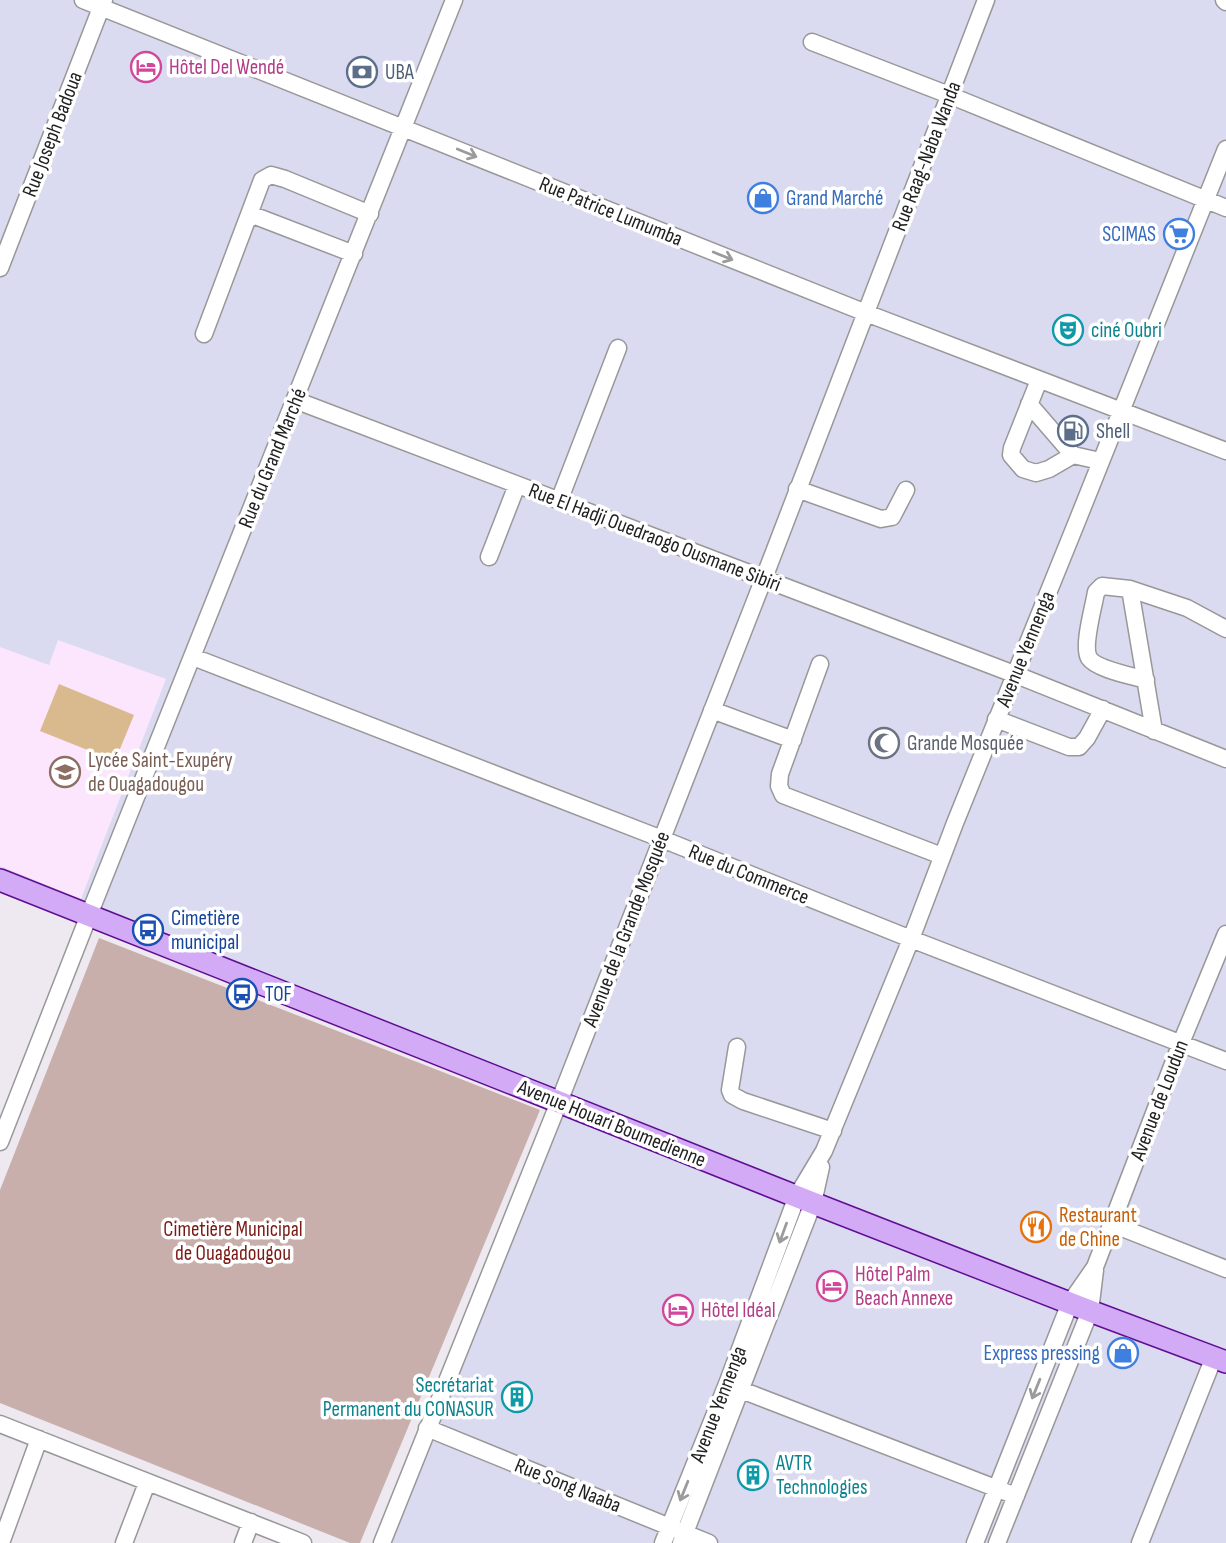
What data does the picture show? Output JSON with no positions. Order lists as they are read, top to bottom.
{
  "streets": {
    "main road": ["Avenue Houari Boumedienne"],
    "street": [
      "Rue Joseph Badoua",
      "Rue Raag-Naba Wanda",
      "Rue Patrice Lumumba",
      "Rue du Grand Marché",
      "Rue El Hadji Ouedraogo Ousmane Sibiri",
      "Avenue Yennenga",
      "Rue du Commerce",
      "Avenue de la Grande Mosquée",
      "Avenue de Loudun",
      "Rue Song Naaba"
    ]
  },
  "crossings": [
    ["Rue Joseph Badoua", "Rue Patrice Lumumba"],
    ["Rue Raag-Naba Wanda", "Rue Patrice Lumumba"],
    ["Rue Raag-Naba Wanda", "Avenue de la Grande Mosquée"],
    ["Rue Patrice Lumumba", "Rue du Grand Marché"],
    ["Rue Patrice Lumumba", "Avenue Yennenga"],
    ["Rue Patrice Lumumba", "Avenue de la Grande Mosquée"],
    ["Rue du Grand Marché", "Rue El Hadji Ouedraogo Ousmane Sibiri"],
    ["Rue du Grand Marché", "Rue du Commerce"],
    ["Rue du Grand Marché", "Avenue Houari Boumedienne"],
    ["Rue El Hadji Ouedraogo Ousmane Sibiri", "Avenue Yennenga"],
    ["Rue El Hadji Ouedraogo Ousmane Sibiri", "Avenue de la Grande Mosquée"],
    ["Avenue Yennenga", "Rue du Commerce"],
    ["Avenue Yennenga", "Avenue Houari Boumedienne"],
    ["Avenue Yennenga", "Rue Song Naaba"],
    ["Rue du Commerce", "Avenue de la Grande Mosquée"],
    ["Rue du Commerce", "Avenue de Loudun"],
    ["Avenue de la Grande Mosquée", "Avenue Houari Boumedienne"],
    ["Avenue de la Grande Mosquée", "Rue Song Naaba"],
    ["Avenue de Loudun", "Avenue Houari Boumedienne"]
  ],
  "one_way": ["Rue Patrice Lumumba"],
  "parks": ["Cimetière Municipal de Ouagadougou"],
  "places": {
    "hotel": ["Hôtel Del Wendé", "Hôtel Palm Beach Annexe", "Hôtel Idéal"],
    "bank": ["UBA"],
    "shop": ["Grand Marché", "Express pressing"],
    "supermarket": ["SCIMAS"],
    "theatre": ["ciné Oubri"],
    "fuel station": ["Shell"],
    "mosque": ["Grande Mosquée"],
    "school or university": ["Lycée Saint-Exupéry de Ouagadougou"],
    "bus stop": ["Cimetière municipal", "TOF"],
    "restaurant": ["Restaurant de Chine"],
    "building": ["Secrétariat Permanent du CONASUR", "AVTR Technologies"]
  }
}
